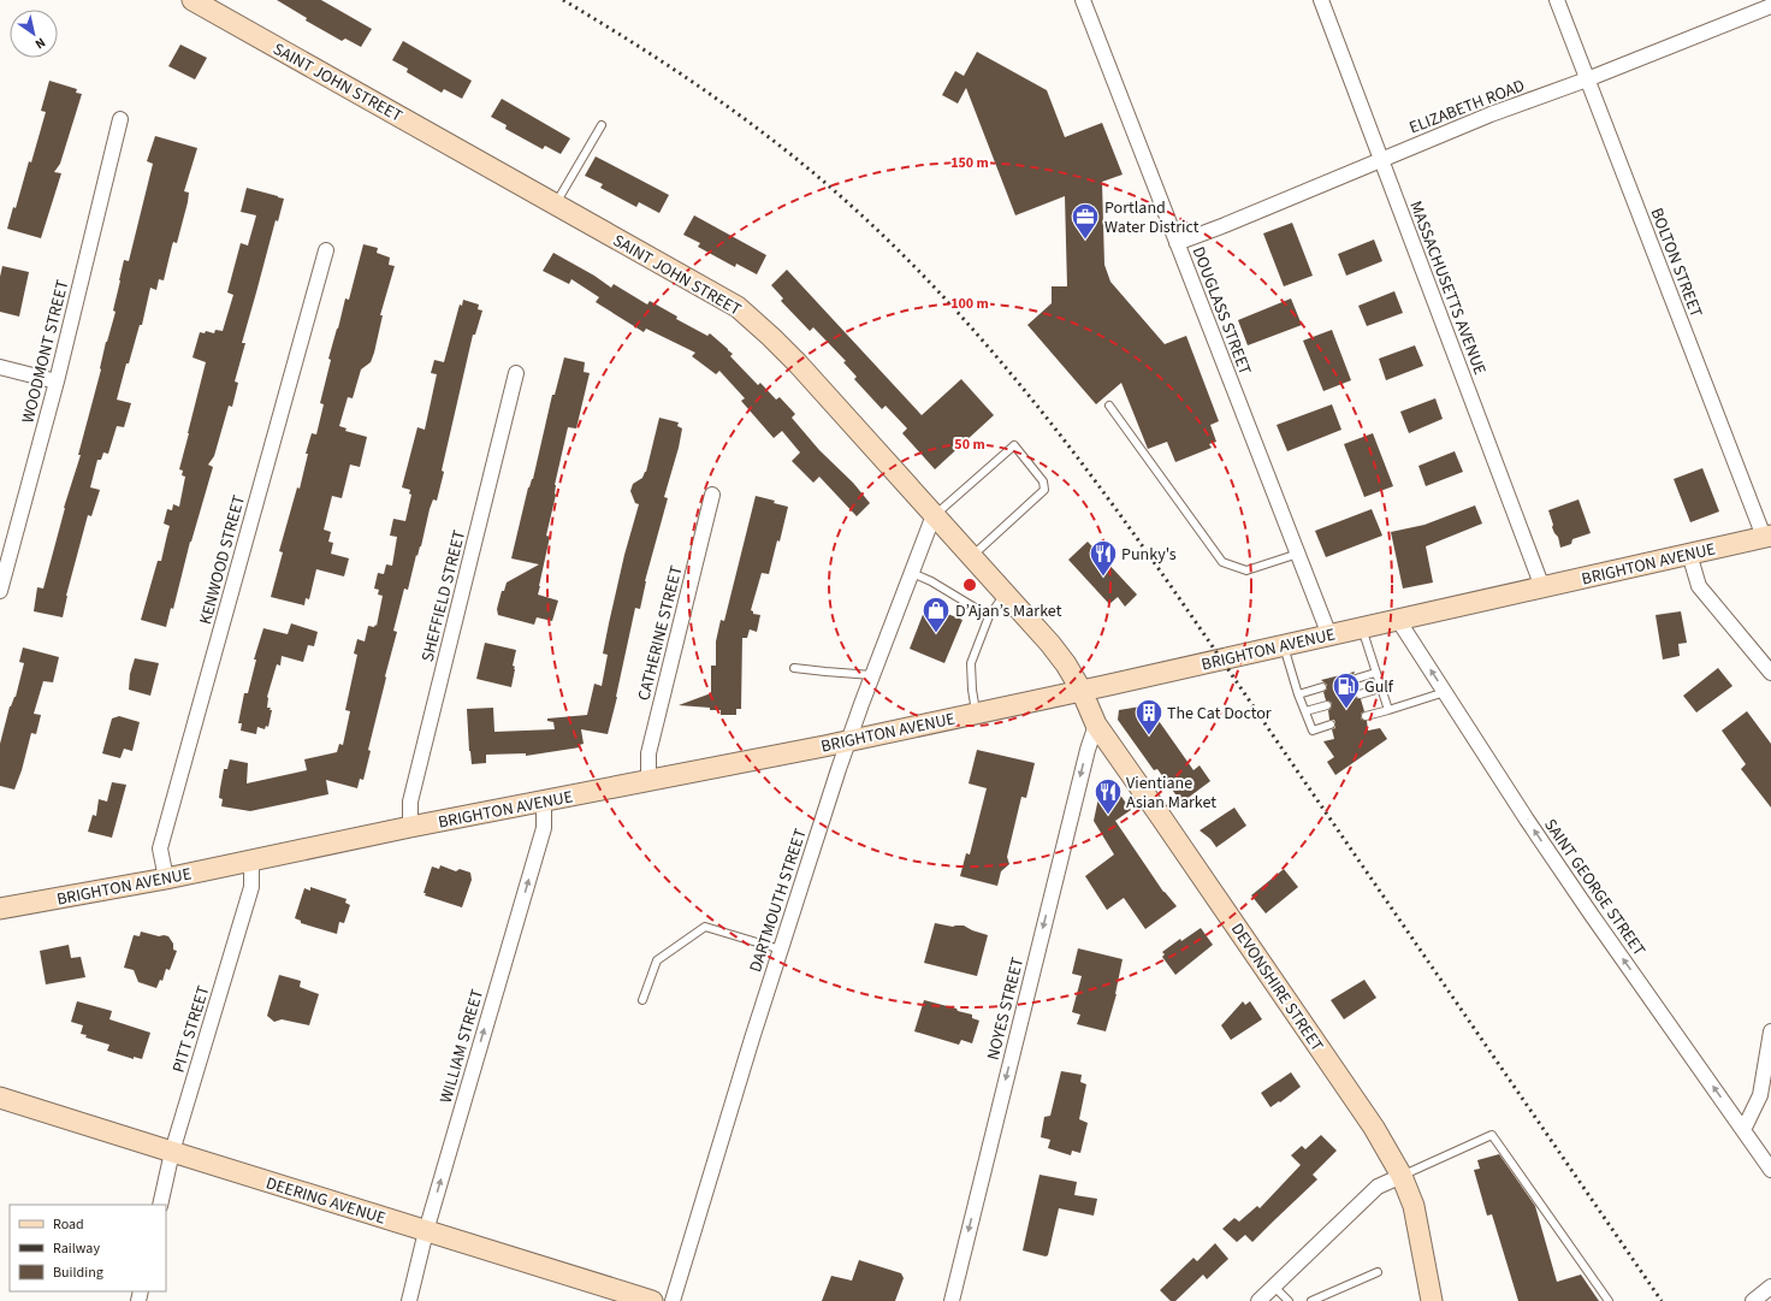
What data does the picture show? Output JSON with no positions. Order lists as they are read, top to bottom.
{
  "streets": {
    "main road": [
      "SAINT JOHN STREET",
      "BRIGHTON AVENUE",
      "DEVONSHIRE STREET",
      "DEERING AVENUE"
    ],
    "street": [
      "ELIZABETH ROAD",
      "BOLTON STREET",
      "MASSACHUSETTS AVENUE",
      "DOUGLASS STREET",
      "WOODMONT STREET",
      "KENWOOD STREET",
      "SHEFFIELD STREET",
      "CATHERINE STREET",
      "SAINT GEORGE STREET",
      "DARTMOUTH STREET",
      "NOYES STREET",
      "PITT STREET",
      "WILLIAM STREET"
    ]
  },
  "crossings": [
    ["SAINT JOHN STREET", "BRIGHTON AVENUE"],
    ["SAINT JOHN STREET", "DARTMOUTH STREET"],
    ["SAINT JOHN STREET", "DEVONSHIRE STREET"],
    ["ELIZABETH ROAD", "BOLTON STREET"],
    ["ELIZABETH ROAD", "MASSACHUSETTS AVENUE"],
    ["ELIZABETH ROAD", "DOUGLASS STREET"],
    ["BOLTON STREET", "BRIGHTON AVENUE"],
    ["MASSACHUSETTS AVENUE", "BRIGHTON AVENUE"],
    ["DOUGLASS STREET", "BRIGHTON AVENUE"],
    ["KENWOOD STREET", "BRIGHTON AVENUE"],
    ["BRIGHTON AVENUE", "SHEFFIELD STREET"],
    ["BRIGHTON AVENUE", "CATHERINE STREET"],
    ["BRIGHTON AVENUE", "SAINT GEORGE STREET"],
    ["BRIGHTON AVENUE", "DARTMOUTH STREET"],
    ["BRIGHTON AVENUE", "DEVONSHIRE STREET"],
    ["BRIGHTON AVENUE", "PITT STREET"],
    ["BRIGHTON AVENUE", "WILLIAM STREET"],
    ["DEVONSHIRE STREET", "NOYES STREET"],
    ["PITT STREET", "DEERING AVENUE"],
    ["WILLIAM STREET", "DEERING AVENUE"]
  ],
  "one_way": ["SAINT GEORGE STREET", "NOYES STREET", "WILLIAM STREET"],
  "places": {
    "office": ["Portland Water District"],
    "restaurant": ["Punky's", "Vientiane Asian Market"],
    "shop": ["D’Ajan’s Market"],
    "fuel station": ["Gulf"],
    "building": ["The Cat Doctor"]
  },
  "legend": ["Road", "Railway", "Building"],
  "north": "bottom right",
  "rings": ["150 m", "100 m", "50 m"]
}
